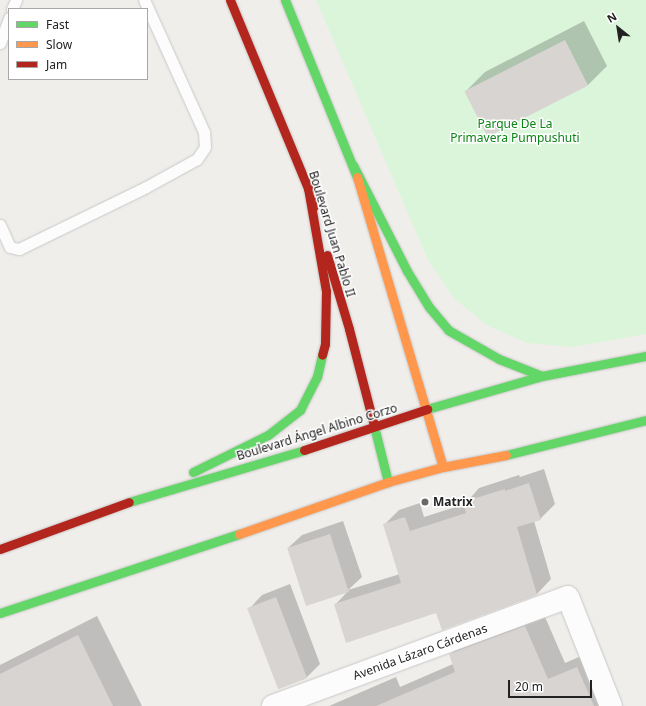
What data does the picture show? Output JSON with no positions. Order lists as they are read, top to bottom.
{
  "streets": {
    "main road": ["Boulevard Juan Pablo II", "Boulevard Ángel Albino Corzo"],
    "street": ["Avenida Lázaro Cárdenas"]
  },
  "crossings": [
    ["Boulevard Juan Pablo II", "Boulevard Ángel Albino Corzo"]
  ],
  "parks": ["Parque De La Primavera Pumpushuti"],
  "places": ["Matrix"],
  "legend": ["Fast", "Slow", "Jam"],
  "scale_bar": "20 m",
  "north": "top left"
}
